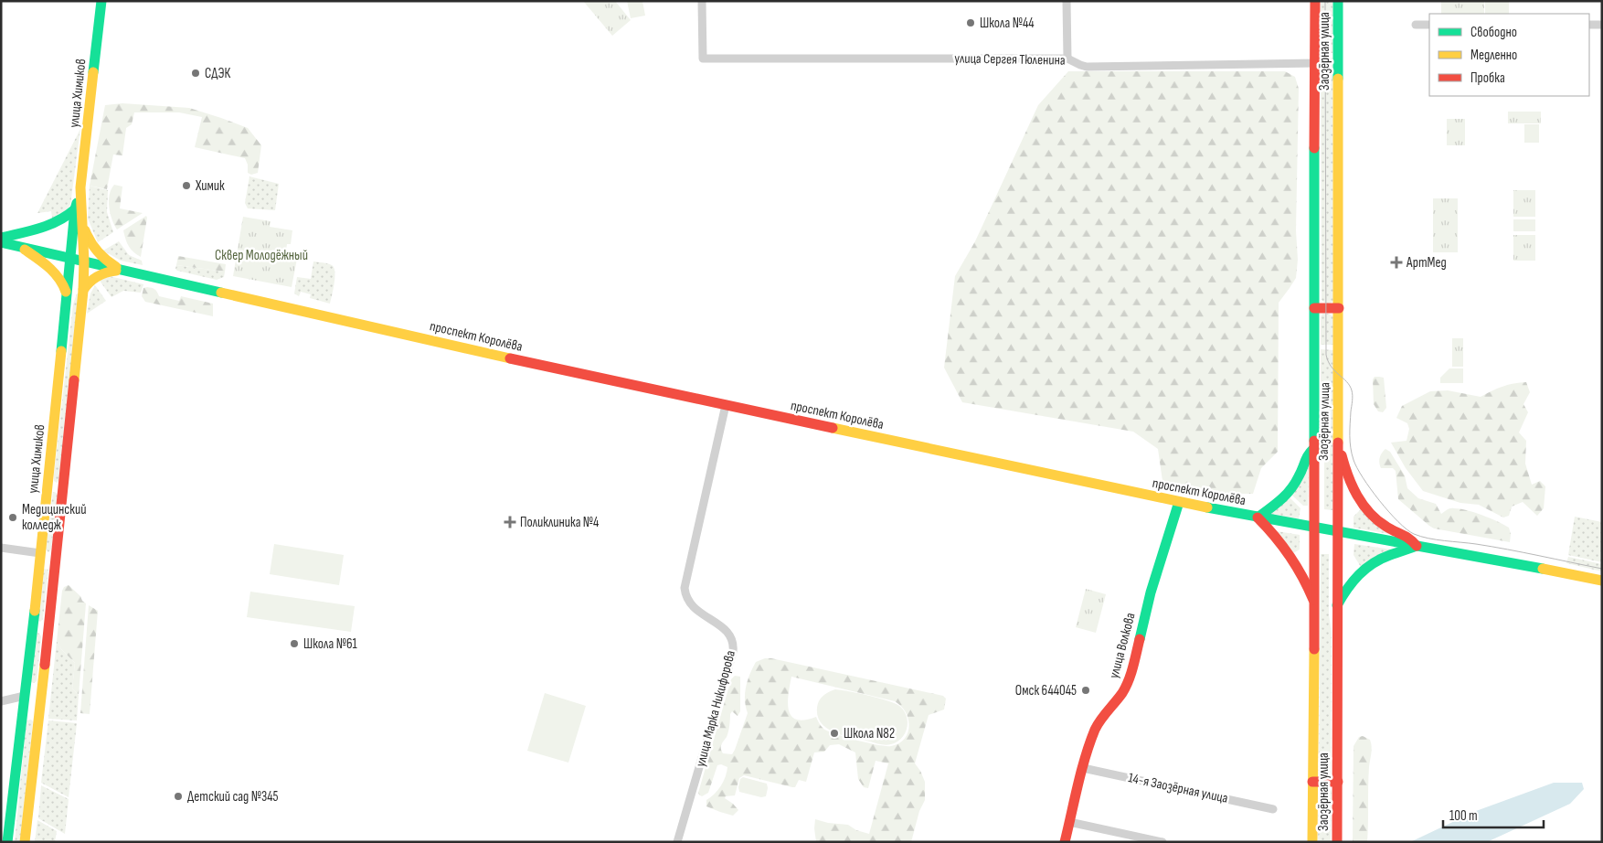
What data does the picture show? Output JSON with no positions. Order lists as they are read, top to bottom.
{
  "streets": {
    "main road": [
      "Заозёрная улица",
      "улица Химиков",
      "проспект Королёва",
      "улица Волкова"
    ],
    "street": ["улица Сергея Тюленина", "улица Марка Никифорова", "14-я Заозёрная улица"]
  },
  "crossings": [
    ["Заозёрная улица", "улица Сергея Тюленина"],
    ["Заозёрная улица", "проспект Королёва"],
    ["улица Химиков", "проспект Королёва"],
    ["проспект Королёва", "улица Волкова"],
    ["проспект Королёва", "улица Марка Никифорова"],
    ["улица Волкова", "14-я Заозёрная улица"]
  ],
  "parks": ["Сквер Молодёжный"],
  "places": {
    "other": [
      "Школа №44",
      "СДЭК",
      "Химик",
      "Медицинский колледж",
      "Школа №61",
      "Омск 644045",
      "Школа N82",
      "Детский сад №345"
    ],
    "health": ["АртМед", "Поликлиника №4"]
  },
  "legend": ["Свободно", "Медленно", "Пробка"],
  "scale_bar": "100 m"
}
